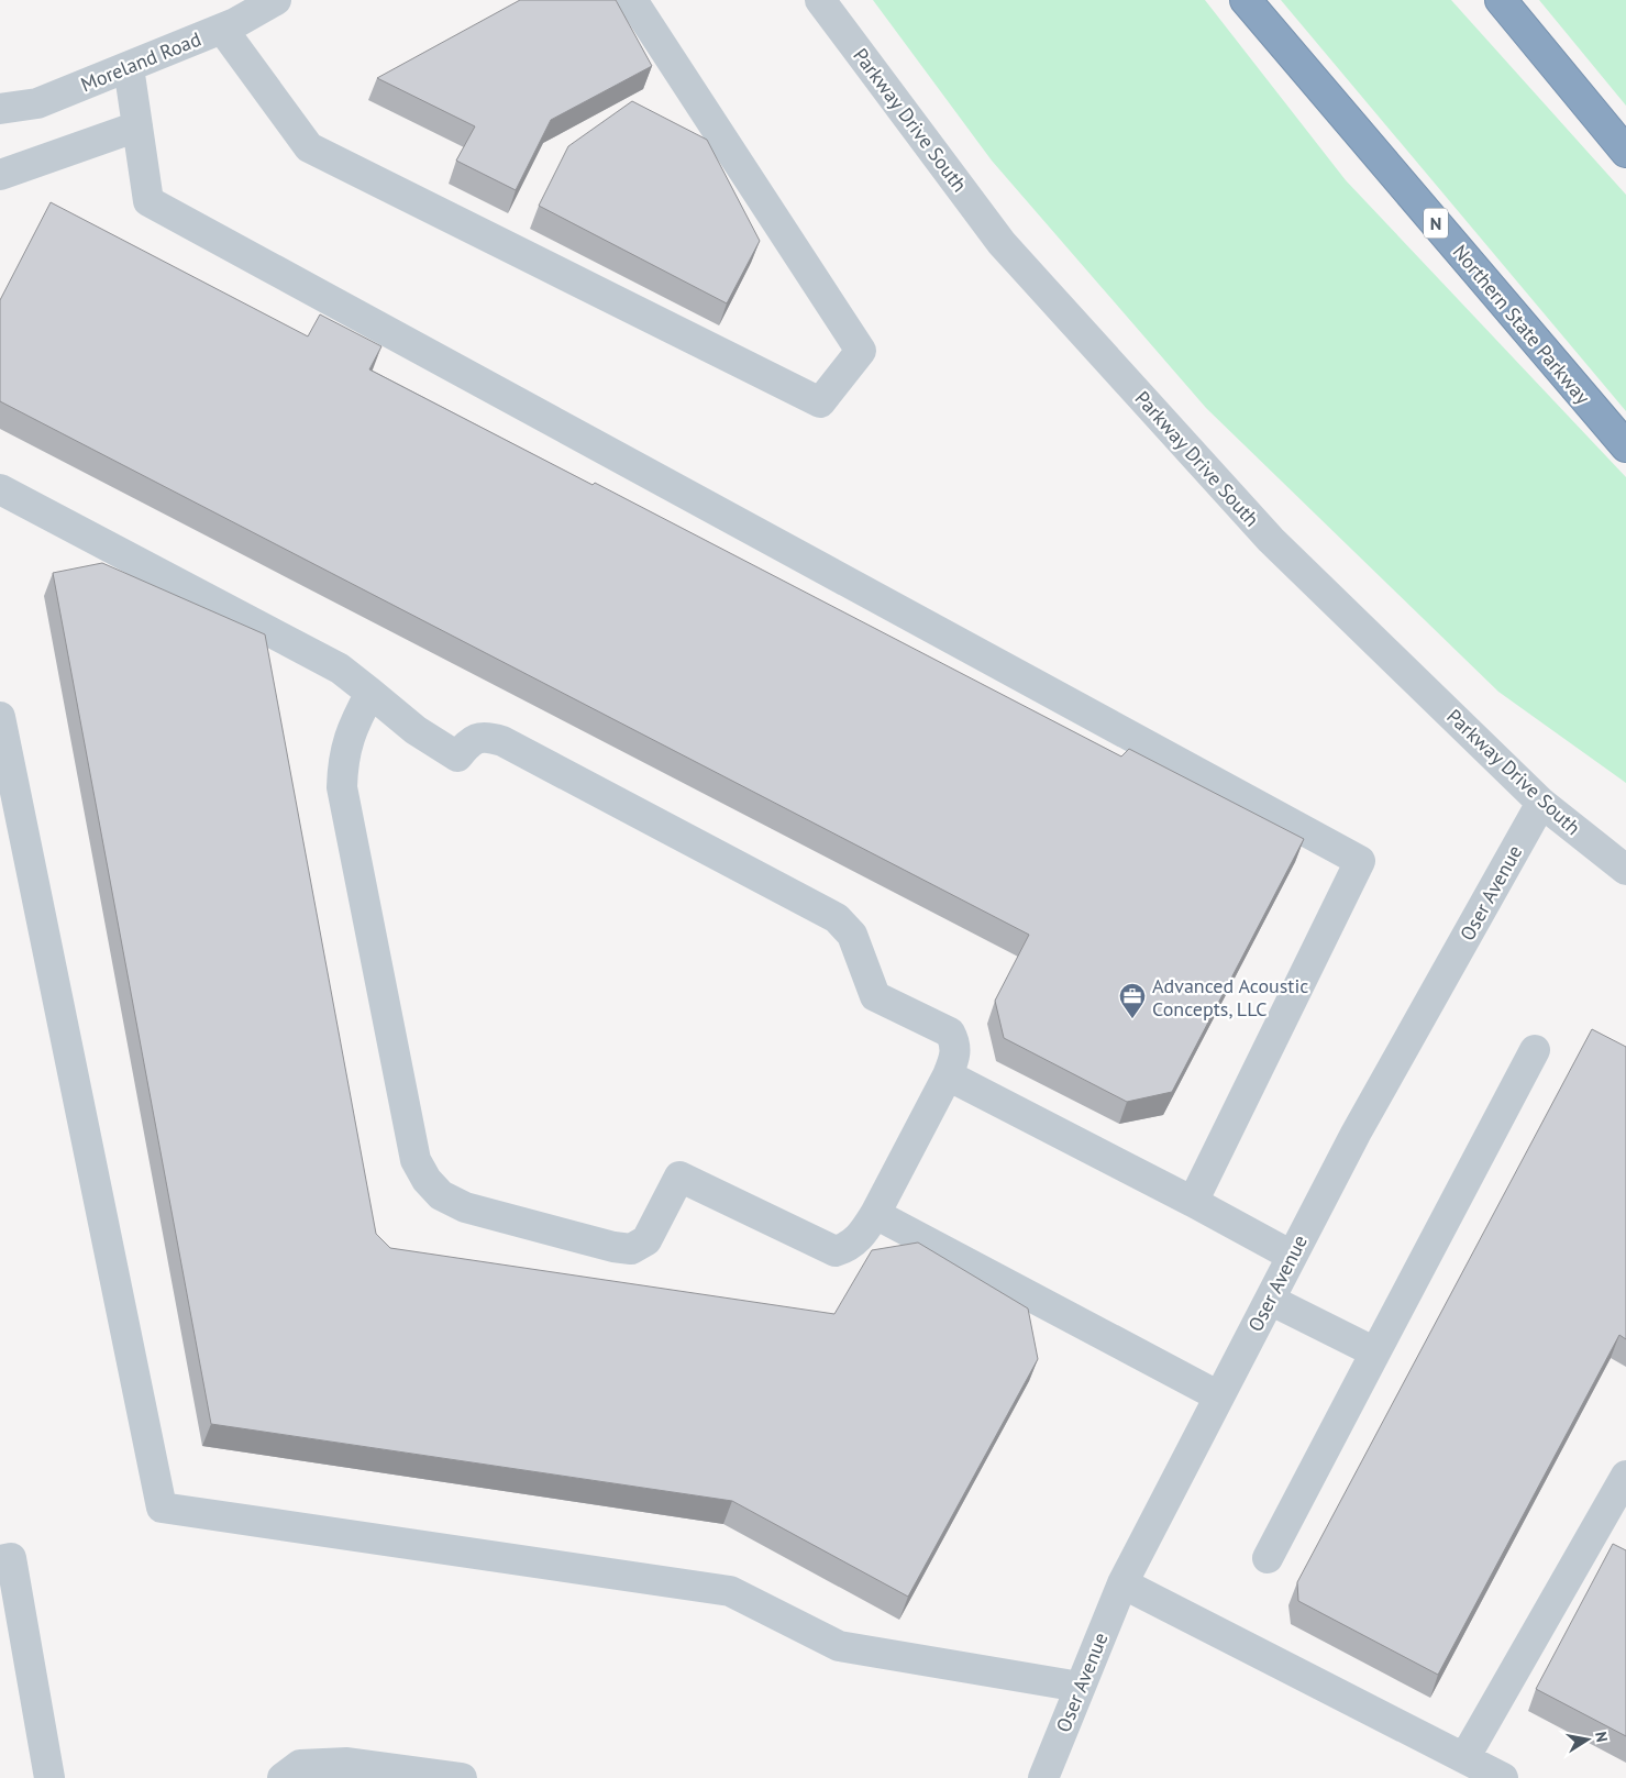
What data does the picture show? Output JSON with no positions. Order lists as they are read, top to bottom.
{
  "streets": {
    "highway": ["N", "Northern State Parkway"],
    "street": ["Moreland Road", "Parkway Drive South", "Oser Avenue"]
  },
  "crossings": [
    ["Parkway Drive South", "Oser Avenue"]
  ],
  "places": {
    "office": ["Advanced Acoustic Concepts, LLC"]
  },
  "north": "right"
}
